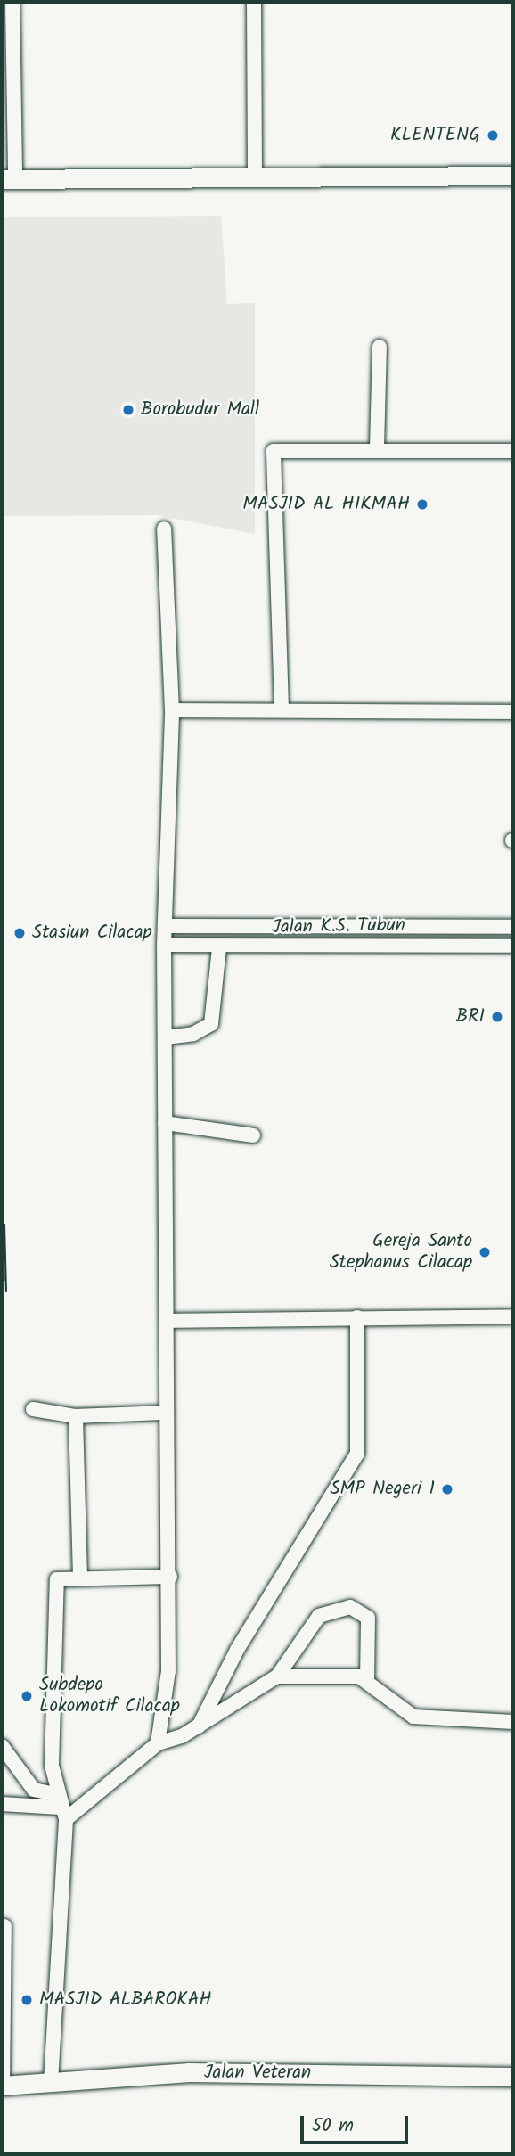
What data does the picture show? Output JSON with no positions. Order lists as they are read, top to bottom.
{
  "streets": {
    "main road": ["Jalan Veteran"],
    "street": ["Jalan K.S. Tubun"]
  },
  "places": [
    "KLENTENG",
    "Borobudur Mall",
    "MASJID AL HIKMAH",
    "Stasiun Cilacap",
    "BRI",
    "Gereja Santo Stephanus Cilacap",
    "SMP Negeri 1",
    "Subdepo Lokomotif Cilacap",
    "MASJID ALBAROKAH"
  ],
  "scale_bar": "50 m"
}
